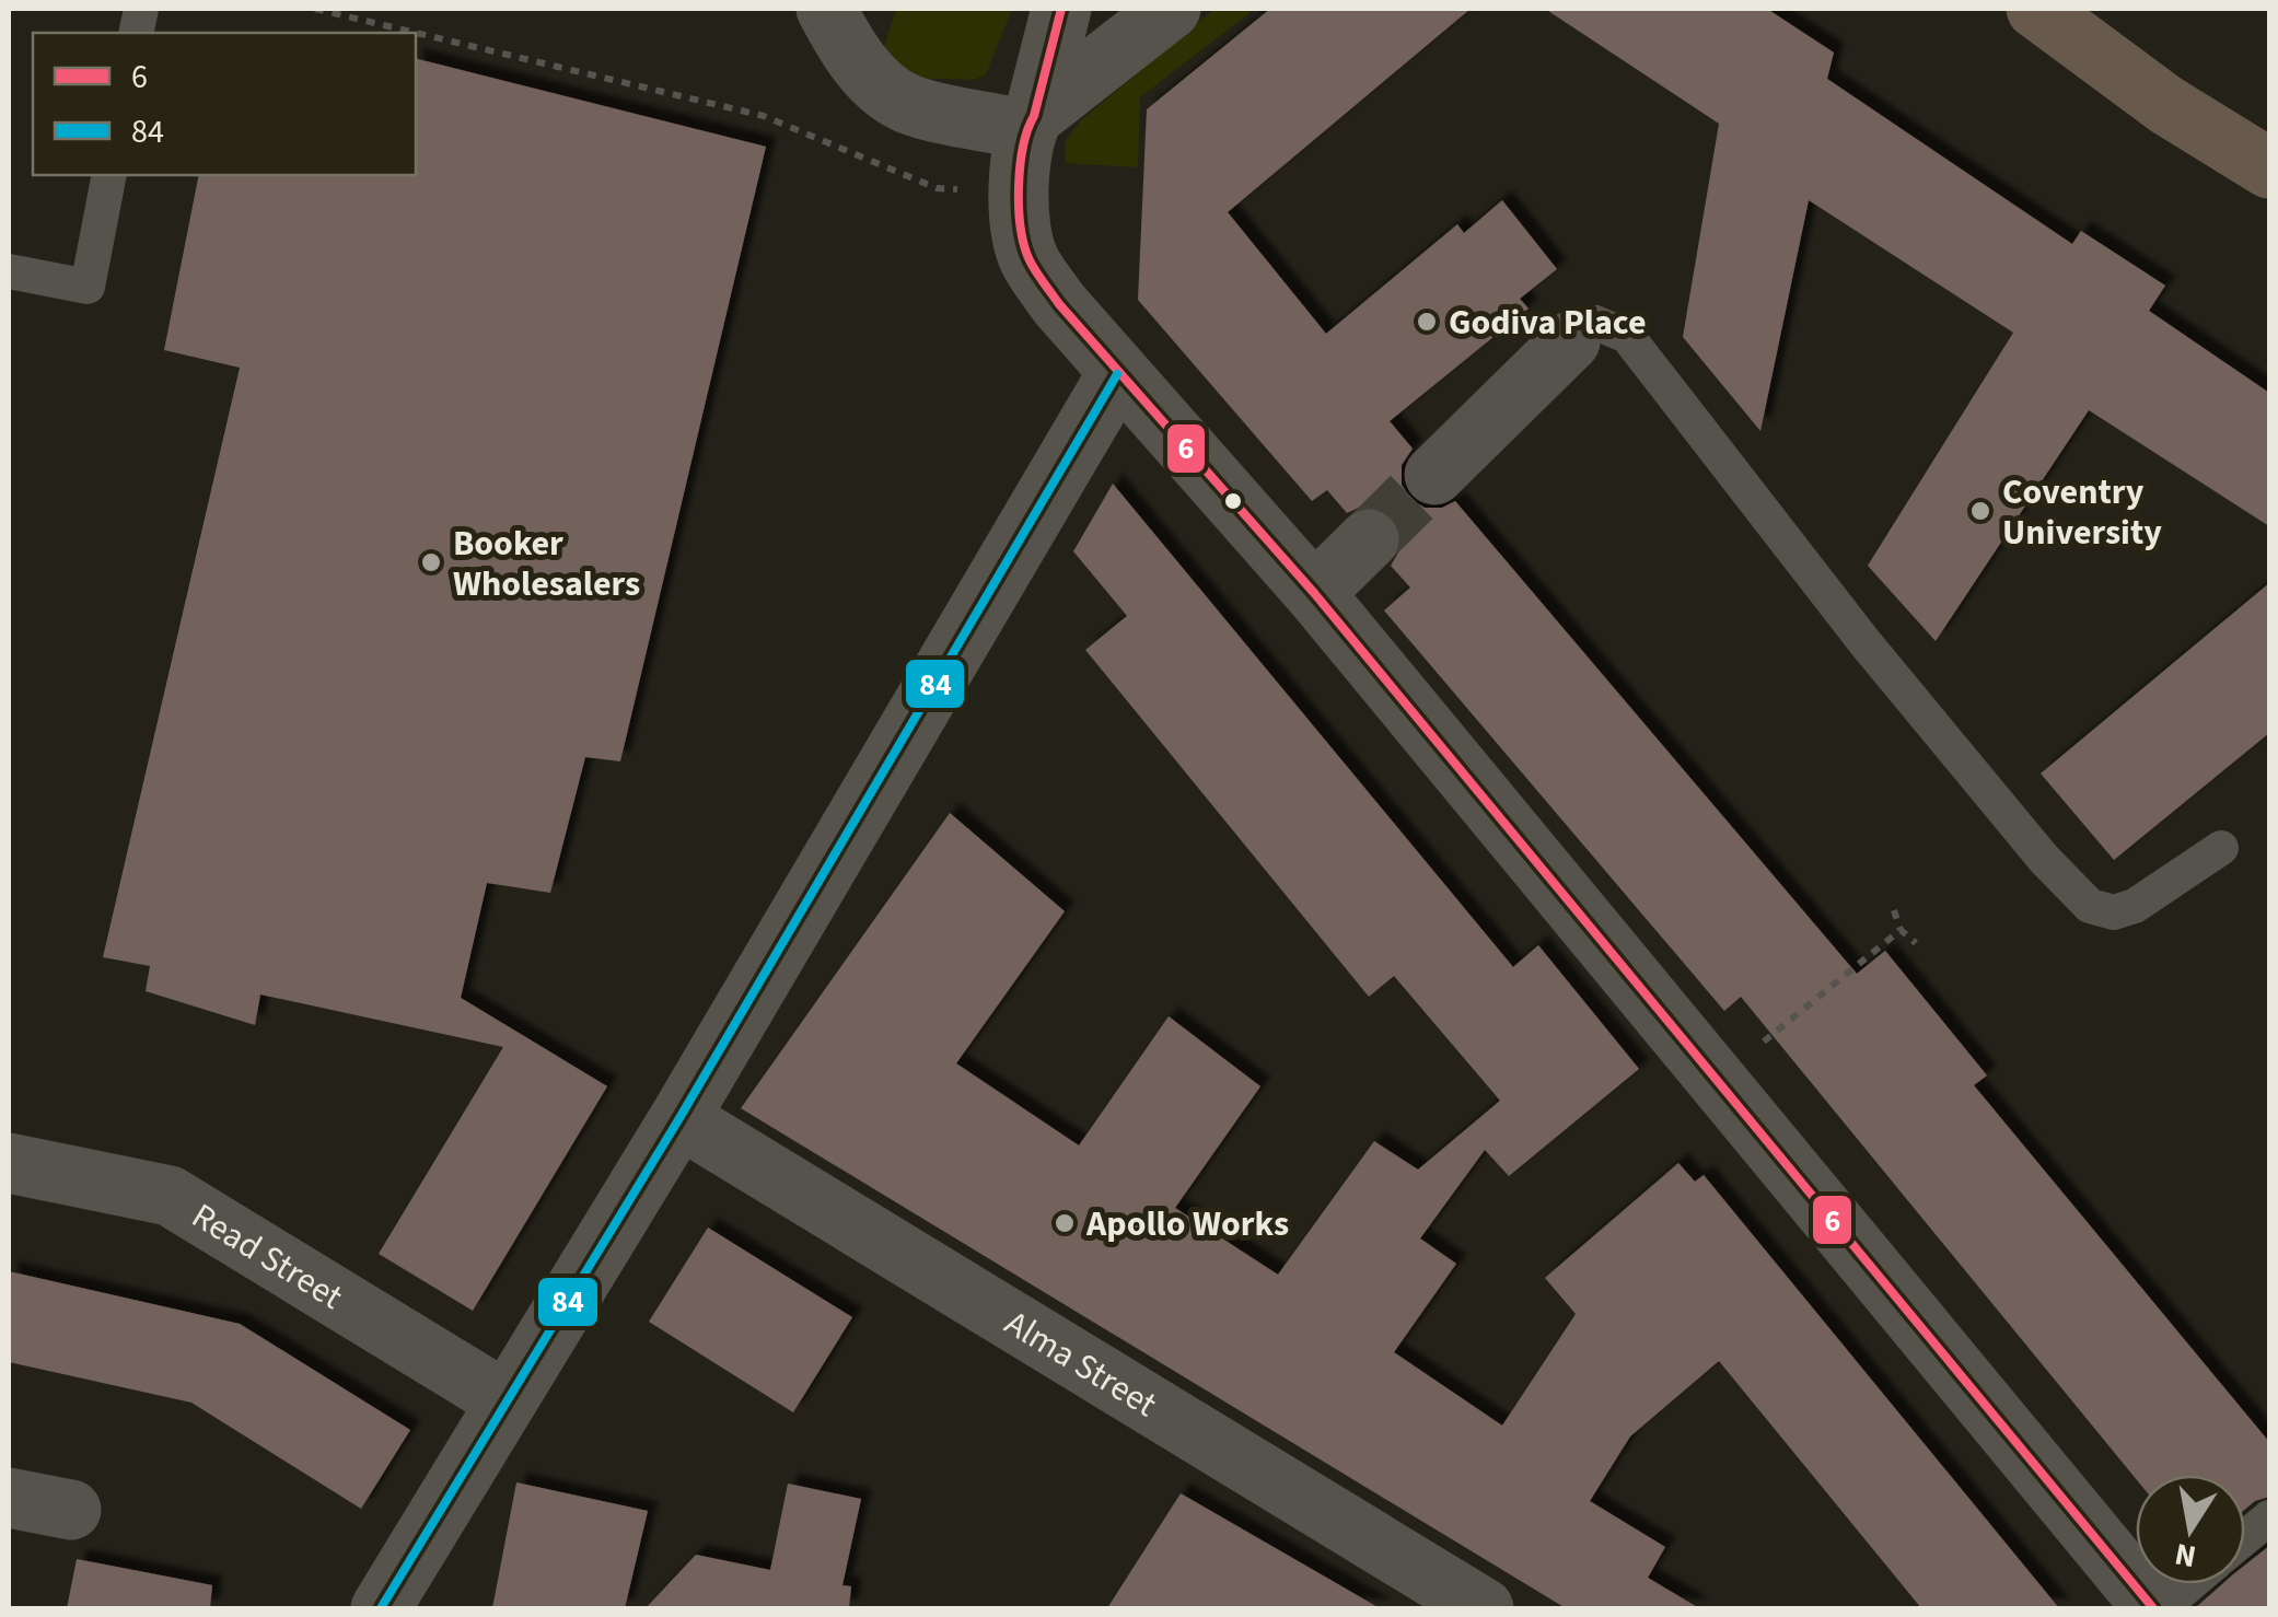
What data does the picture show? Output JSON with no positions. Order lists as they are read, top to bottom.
{
  "streets": {
    "street": ["Read Street", "Alma Street"]
  },
  "places": [
    "Godiva Place",
    "Coventry University",
    "Booker Wholesalers",
    "Apollo Works"
  ],
  "lines": ["transit line 6", "transit line 84"],
  "legend": ["6", "84"],
  "north": "bottom"
}
